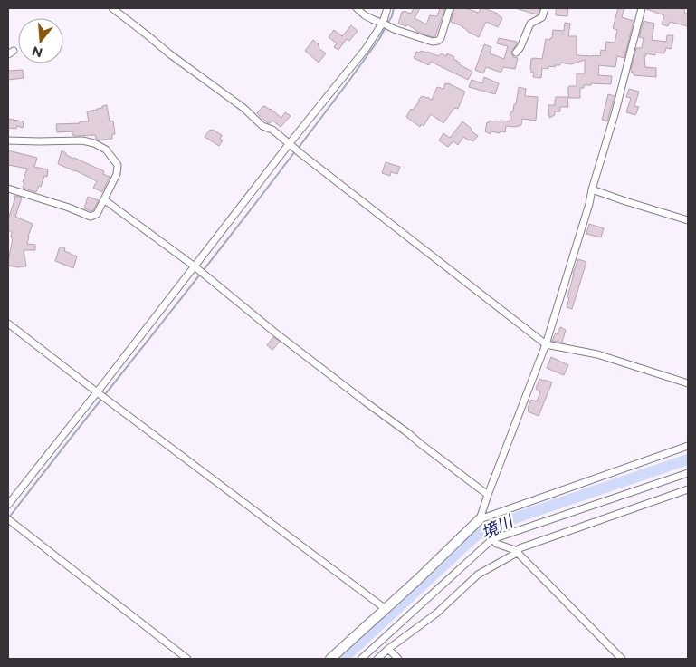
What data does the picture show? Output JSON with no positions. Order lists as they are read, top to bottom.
{
  "water": ["境川"],
  "north": "bottom"
}
